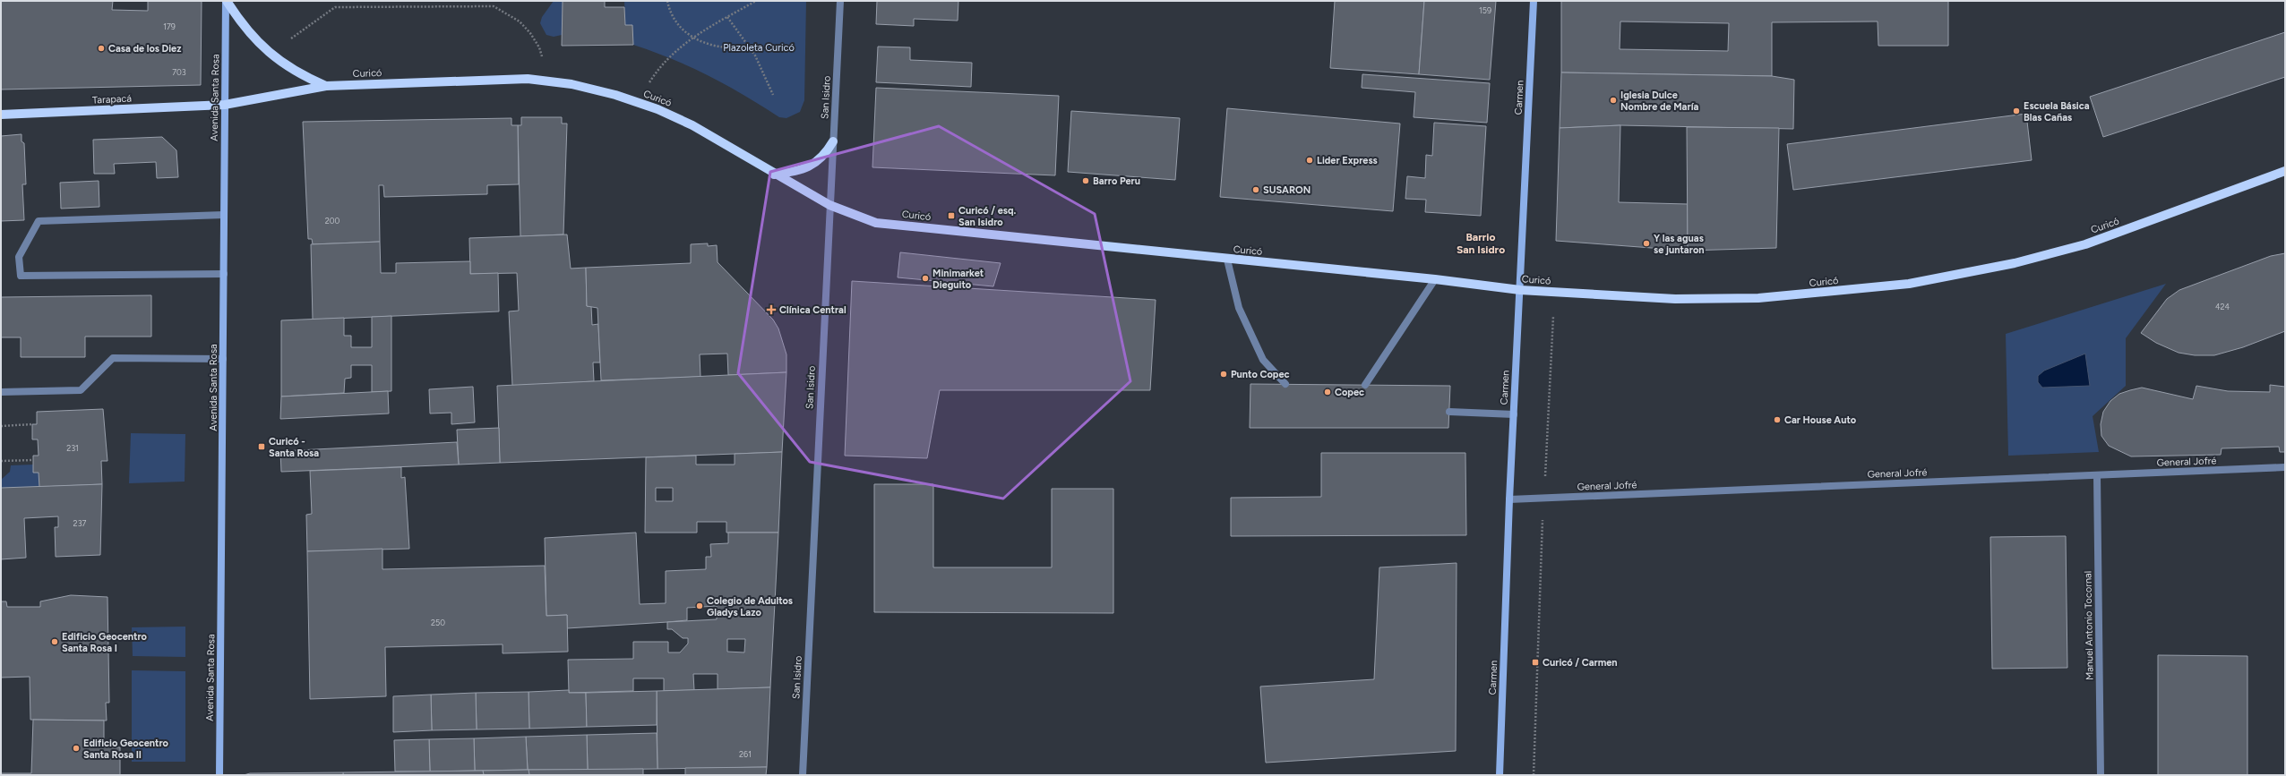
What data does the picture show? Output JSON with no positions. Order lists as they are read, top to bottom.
{
  "streets": {
    "main road": [
      "Curicó",
      "Avenida Santa Rosa",
      "Carmen",
      "Tarapacá"
    ],
    "street": ["San Isidro", "General Jofré", "Manuel Antonio Tocornal"]
  },
  "crossings": [
    ["Curicó", "Avenida Santa Rosa"],
    ["Curicó", "San Isidro"],
    ["Curicó", "Carmen"],
    ["Curicó", "Tarapacá"],
    ["Avenida Santa Rosa", "Tarapacá"],
    ["Carmen", "General Jofré"],
    ["General Jofré", "Manuel Antonio Tocornal"]
  ],
  "districts": ["Barrio San Isidro"],
  "parks": ["Plazoleta Curicó"],
  "places": {
    "other": [
      "Casa de los Diez",
      "Iglesia Dulce Nombre de María",
      "Escuela Básica Blas Cañas",
      "Lider Express",
      "Barro Peru",
      "SUSARON",
      "Y las aguas se juntaron",
      "Minimarket Dieguito",
      "Punto Copec",
      "Copec",
      "Car House Auto",
      "Colegio de Adultos Gladys Lazo",
      "Edificio Geocentro Santa Rosa I",
      "Edificio Geocentro Santa Rosa II"
    ],
    "transit": ["Curicó / esq. San Isidro", "Curicó - Santa Rosa", "Curicó / Carmen"],
    "health": ["Clínica Central"]
  },
  "house_numbers": [
    "159",
    "179",
    "703",
    "200",
    "424",
    "231",
    "237",
    "250",
    "261"
  ]
}
